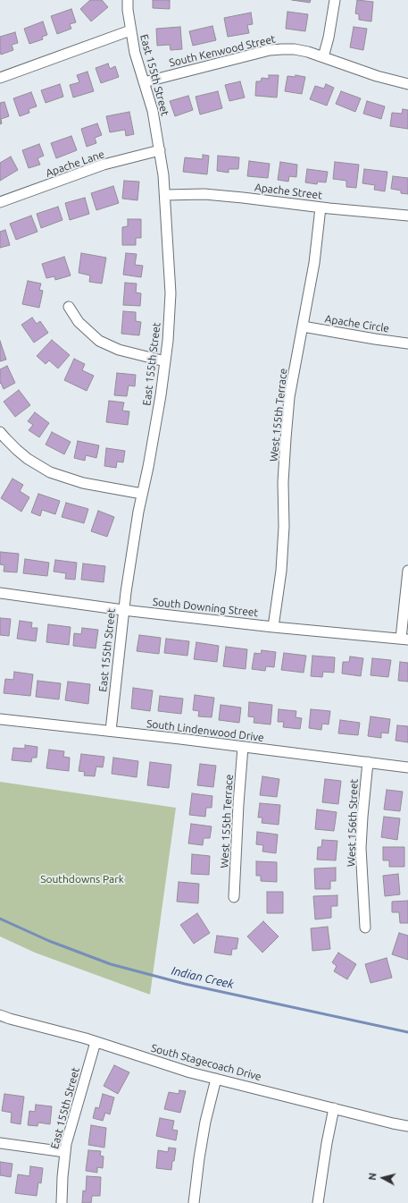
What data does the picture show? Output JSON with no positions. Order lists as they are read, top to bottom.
{
  "streets": {
    "street": [
      "South Kenwood Street",
      "East 155th Street",
      "Apache Lane",
      "Apache Street",
      "Apache Circle",
      "West 155th Terrace",
      "South Downing Street",
      "South Lindenwood Drive",
      "West 156th Street",
      "South Stagecoach Drive"
    ]
  },
  "crossings": [
    ["South Kenwood Street", "East 155th Street"],
    ["East 155th Street", "Apache Lane"],
    ["East 155th Street", "Apache Street"],
    ["East 155th Street", "South Downing Street"],
    ["East 155th Street", "South Lindenwood Drive"],
    ["East 155th Street", "South Stagecoach Drive"],
    ["Apache Street", "West 155th Terrace"],
    ["Apache Circle", "West 155th Terrace"],
    ["West 155th Terrace", "South Downing Street"],
    ["West 155th Terrace", "South Lindenwood Drive"],
    ["South Lindenwood Drive", "West 156th Street"]
  ],
  "water": ["Indian Creek"],
  "parks": ["Southdowns Park"],
  "north": "left"
}
